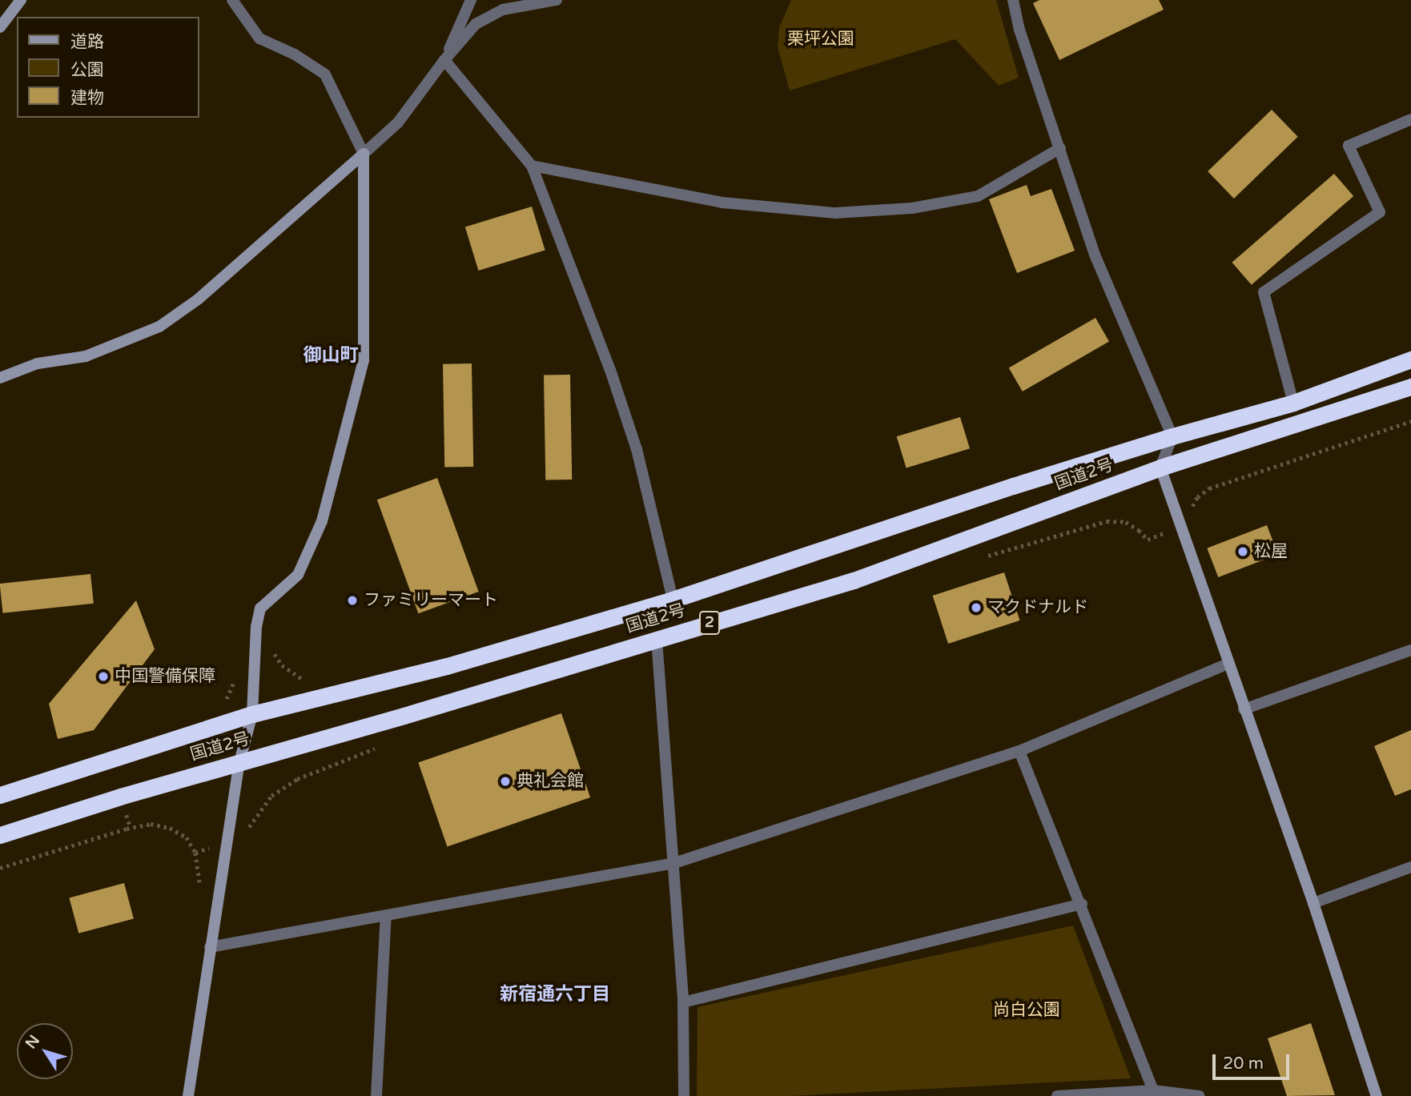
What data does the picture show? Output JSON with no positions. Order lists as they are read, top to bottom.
{
  "streets": {
    "highway": ["国道2号", "2"]
  },
  "districts": ["御山町", "新宿通六丁目"],
  "parks": ["栗坪公園", "尚白公園"],
  "places": [
    "松屋",
    "ファミリーマート",
    "マクドナルド",
    "中国警備保障",
    "典礼会館"
  ],
  "legend": ["道路", "公園", "建物"],
  "scale_bar": "20 m",
  "north": "top left"
}
